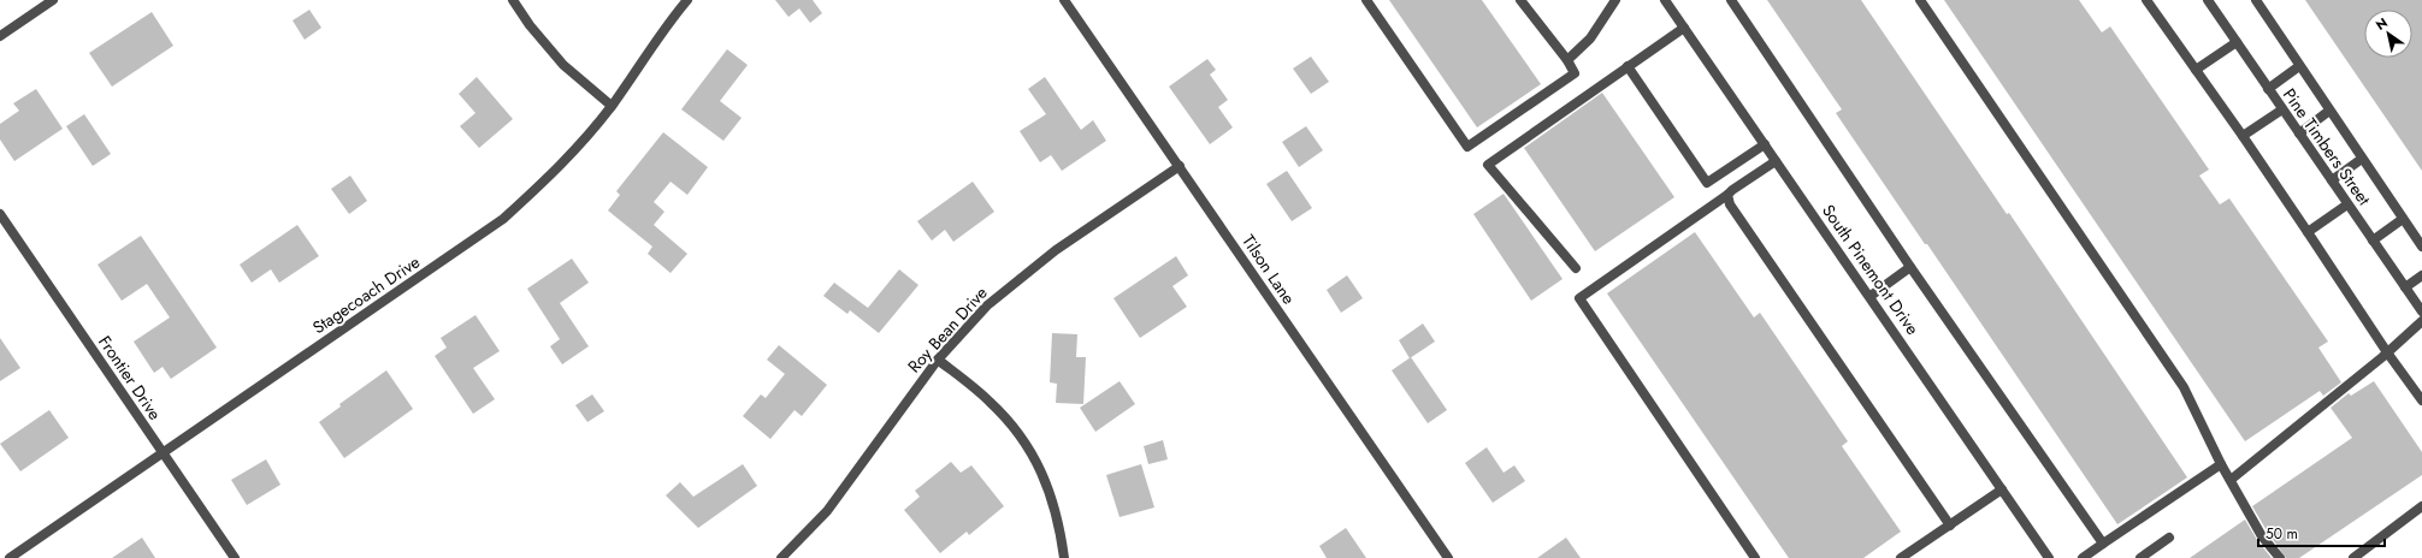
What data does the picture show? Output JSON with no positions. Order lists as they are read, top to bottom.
{
  "streets": {
    "street": [
      "Pine Timbers Street",
      "Tilson Lane",
      "South Pinemont Drive",
      "Stagecoach Drive",
      "Roy Bean Drive",
      "Frontier Drive"
    ]
  },
  "crossings": [
    ["Tilson Lane", "Roy Bean Drive"],
    ["Stagecoach Drive", "Frontier Drive"]
  ],
  "scale_bar": "50 m",
  "north": "top left"
}
